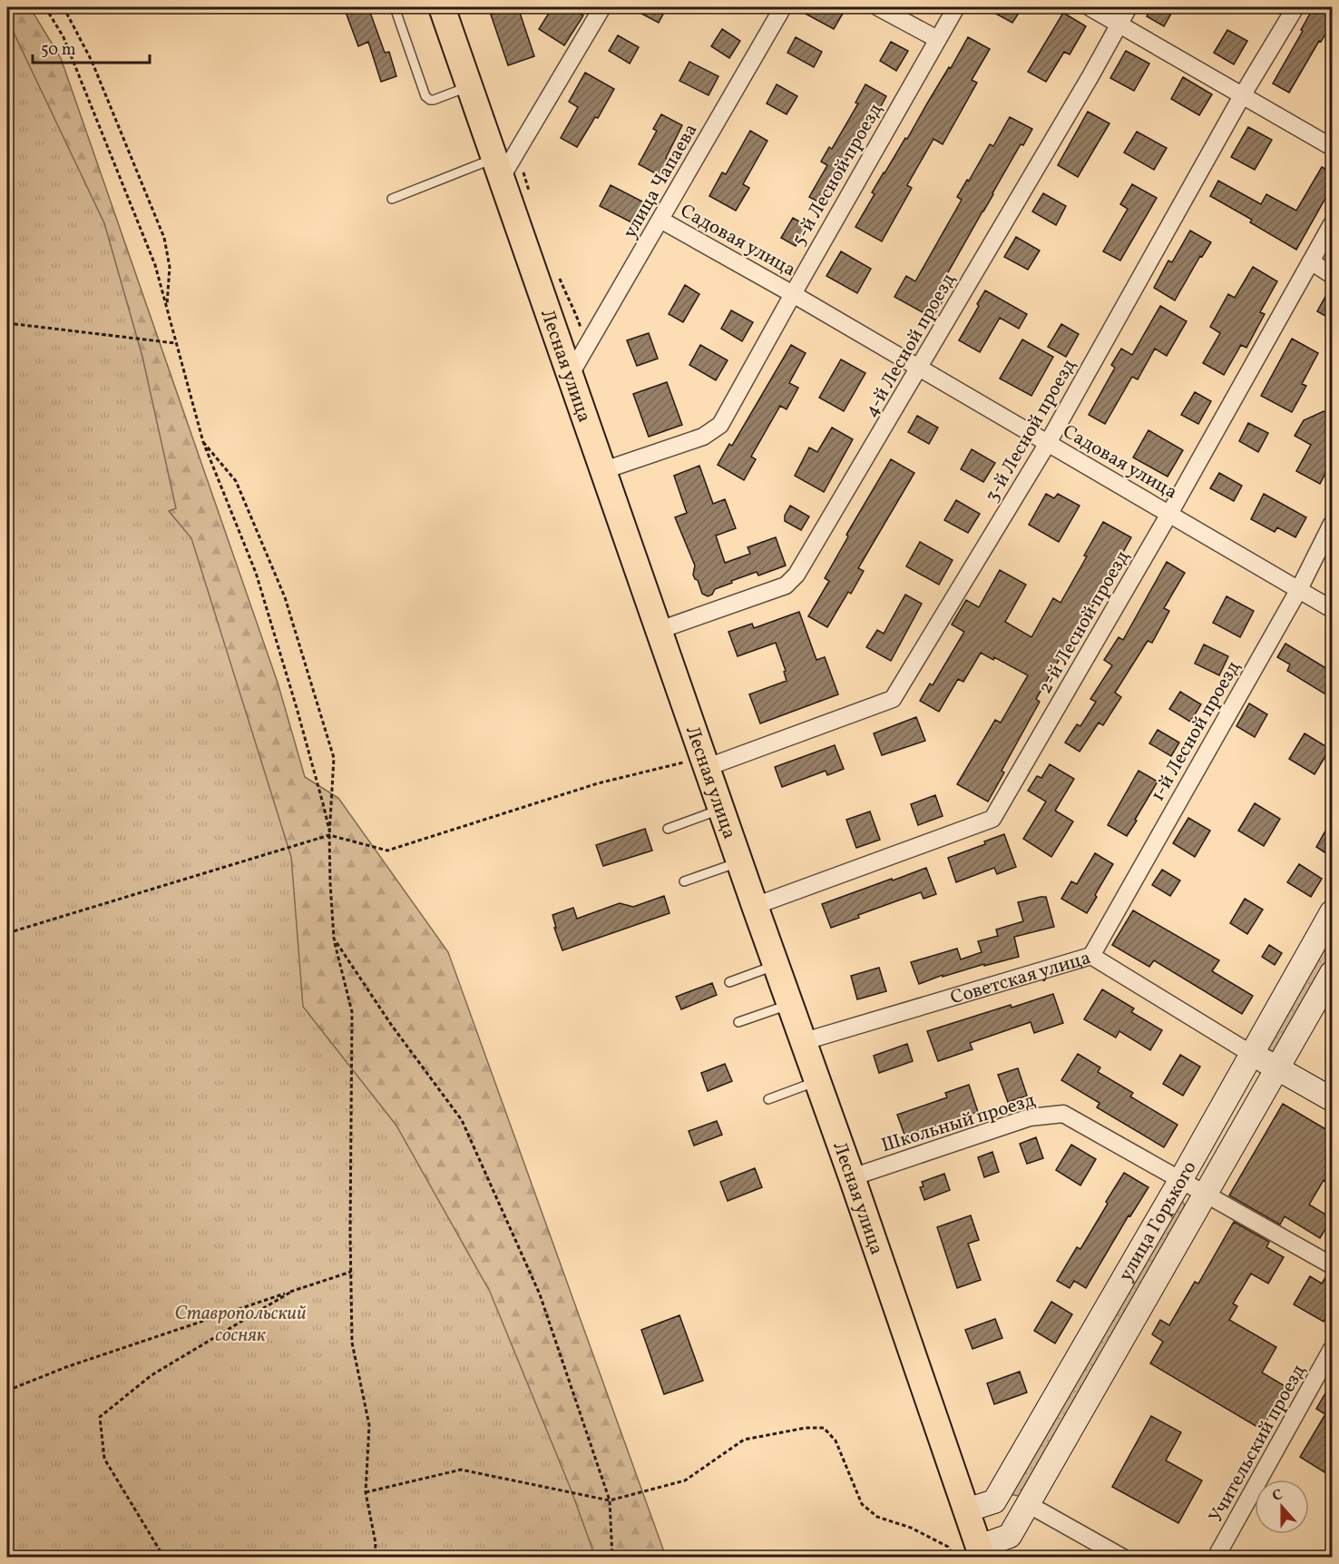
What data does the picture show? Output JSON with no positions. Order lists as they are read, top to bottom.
{
  "streets": {
    "main road": ["Лесная улица", "Советская улица", "улица Горького"],
    "street": [
      "5-й Лесной проезд",
      "улица Чапаева",
      "Садовая улица",
      "4-й Лесной проезд",
      "3-й Лесной проезд",
      "2-й Лесной проезд",
      "1-й Лесной проезд",
      "Школьный проезд",
      "Учительский проезд"
    ]
  },
  "crossings": [
    ["5-й Лесной проезд", "Садовая улица"],
    ["5-й Лесной проезд", "Лесная улица"],
    ["улица Чапаева", "Садовая улица"],
    ["улица Чапаева", "Лесная улица"],
    ["Садовая улица", "4-й Лесной проезд"],
    ["Садовая улица", "3-й Лесной проезд"],
    ["Садовая улица", "2-й Лесной проезд"],
    ["Садовая улица", "1-й Лесной проезд"],
    ["4-й Лесной проезд", "Лесная улица"],
    ["Лесная улица", "3-й Лесной проезд"],
    ["Лесная улица", "2-й Лесной проезд"],
    ["Лесная улица", "Советская улица"],
    ["Лесная улица", "Школьный проезд"],
    ["Лесная улица", "улица Горького"],
    ["1-й Лесной проезд", "Советская улица"],
    ["Советская улица", "улица Горького"],
    ["Школьный проезд", "улица Горького"]
  ],
  "parks": ["Ставропольский сосняк"],
  "scale_bar": "50 m",
  "north": "top"
}
